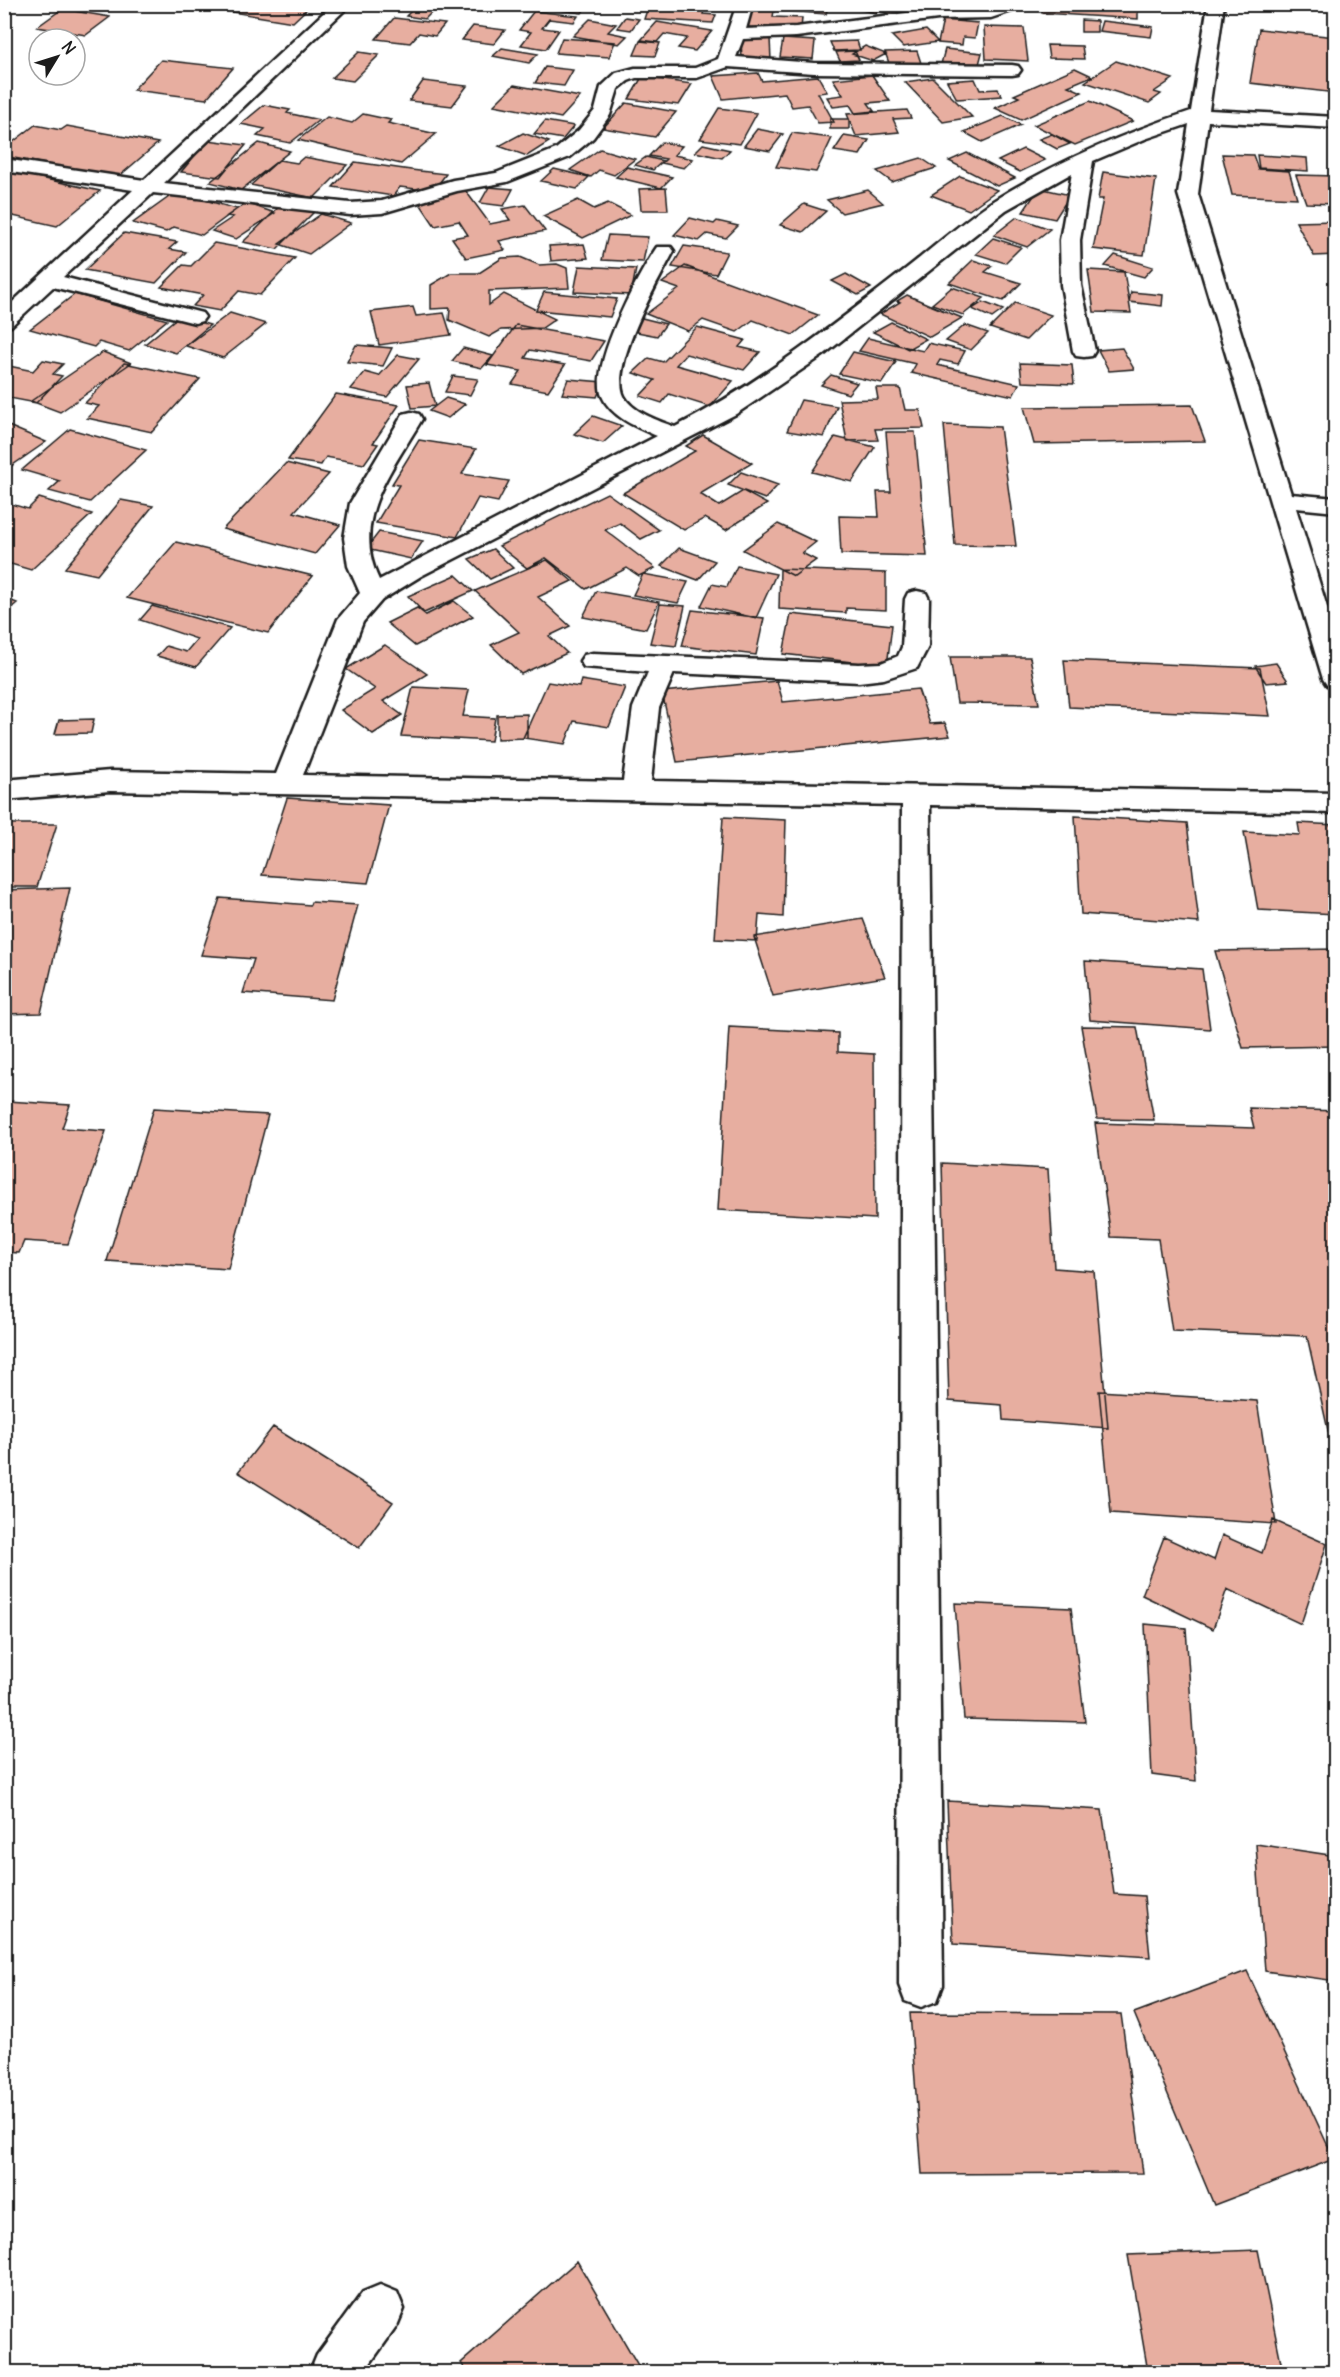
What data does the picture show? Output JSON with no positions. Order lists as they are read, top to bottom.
{
  "north": "top right"
}
